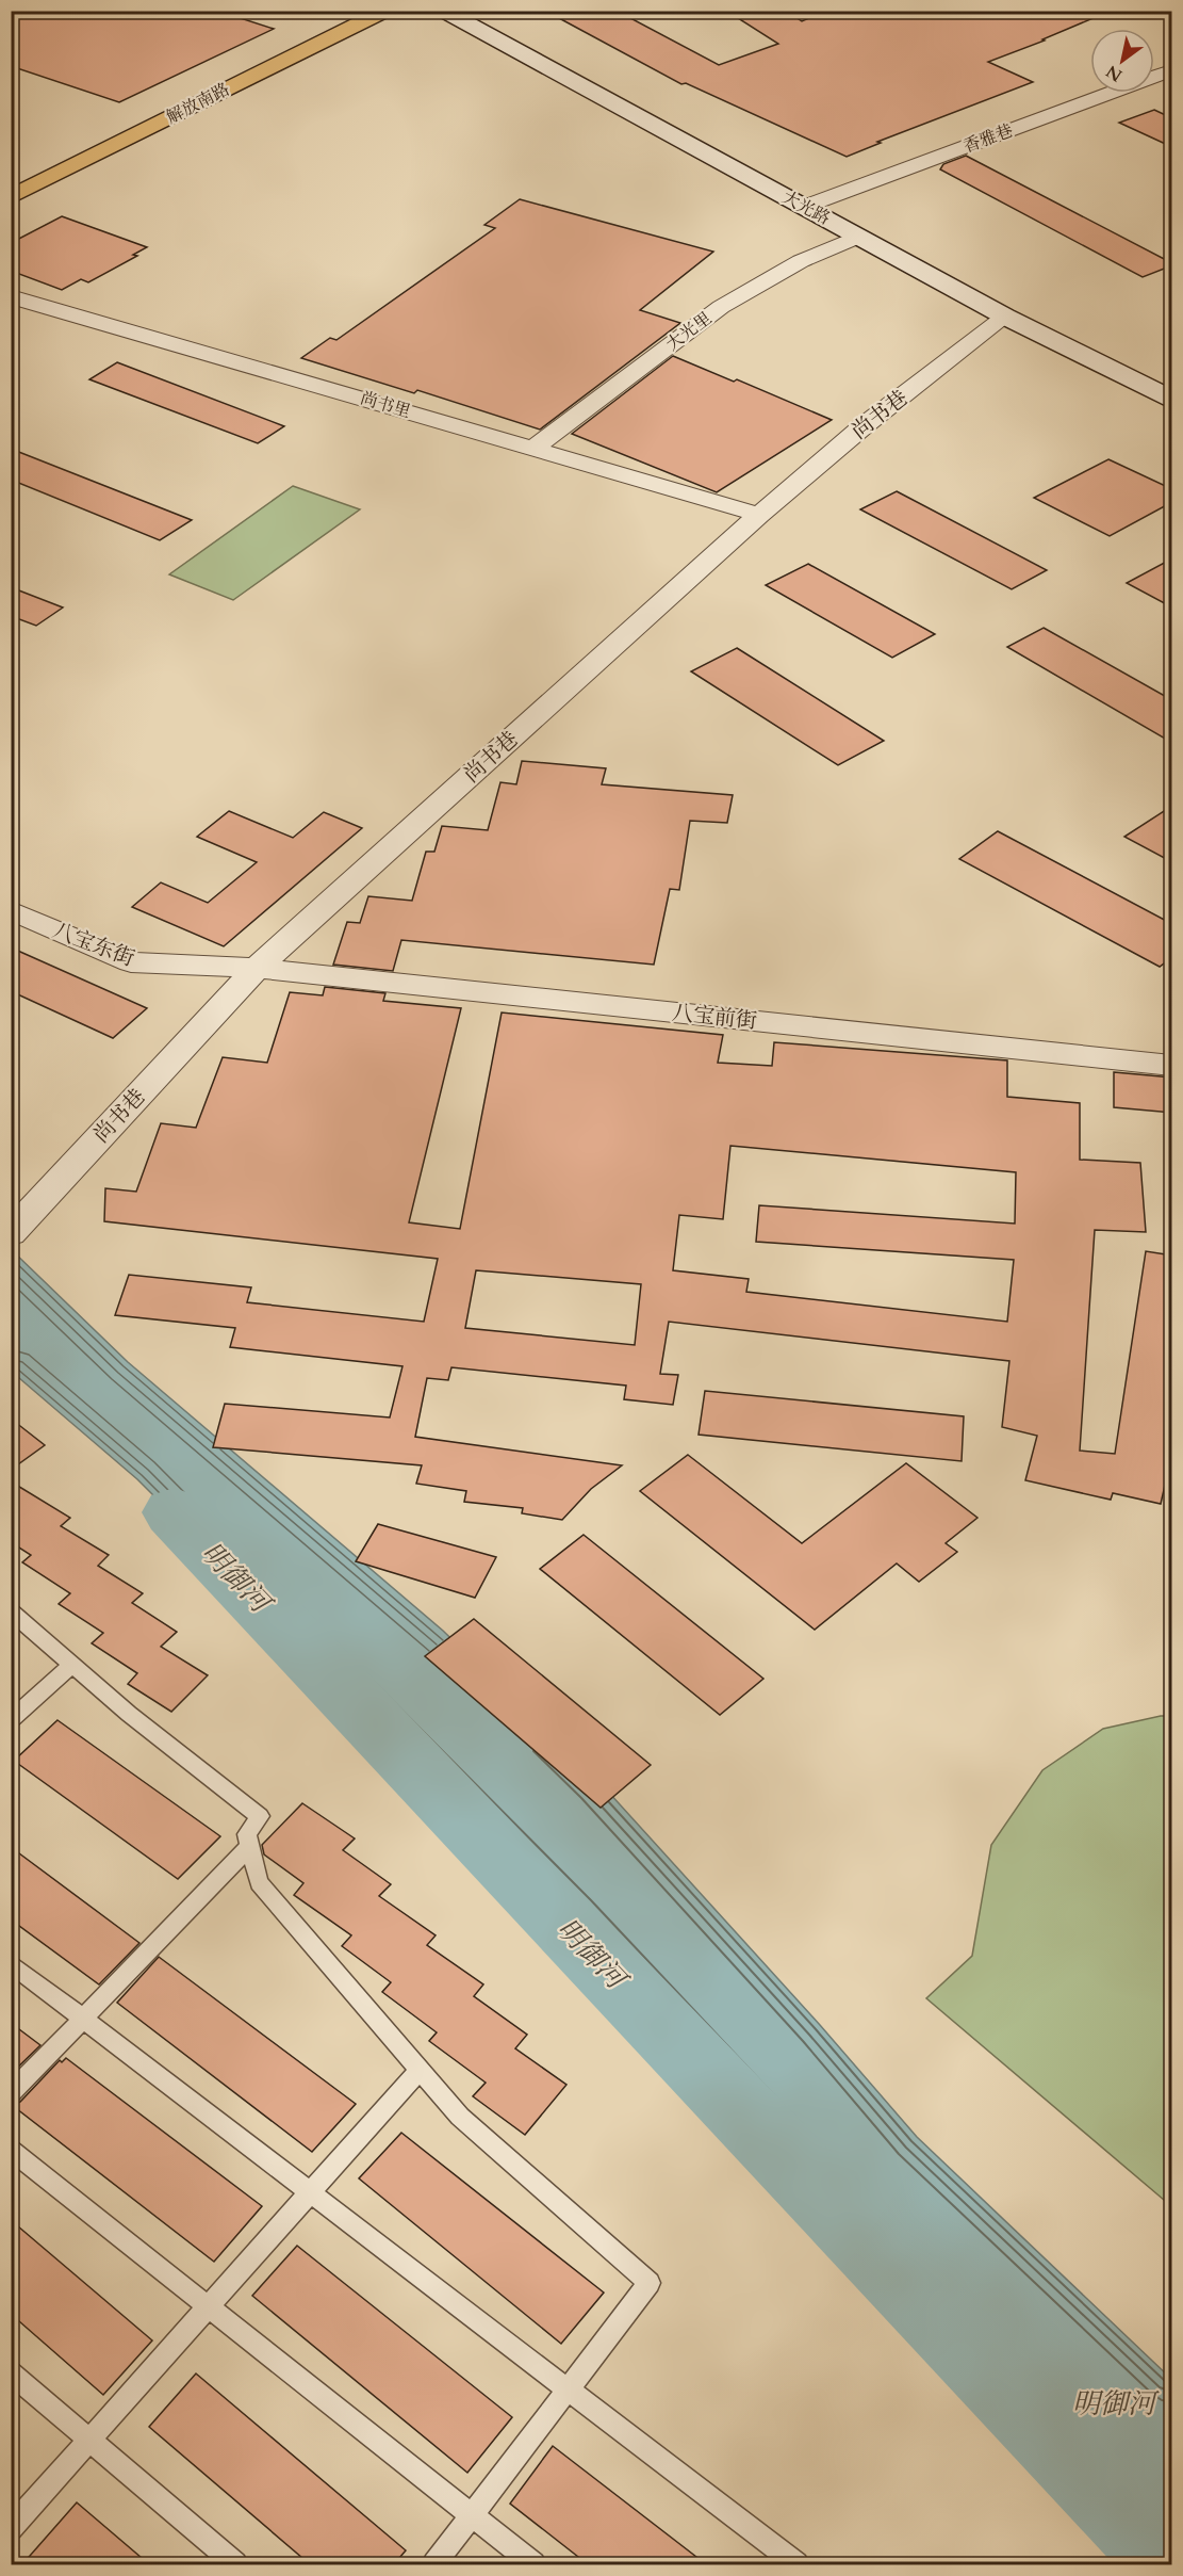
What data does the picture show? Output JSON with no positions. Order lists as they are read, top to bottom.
{
  "streets": {
    "street": [
      "解放南路",
      "香雅巷",
      "大光路",
      "大光里",
      "尚书里",
      "尚书巷",
      "八宝东街",
      "八宝前街"
    ]
  },
  "crossings": [
    ["香雅巷", "大光路"],
    ["大光路", "大光里"],
    ["大光路", "尚书巷"],
    ["大光里", "尚书里"],
    ["尚书里", "尚书巷"],
    ["尚书巷", "八宝东街"],
    ["尚书巷", "八宝前街"],
    ["八宝东街", "八宝前街"]
  ],
  "water": ["明御河"],
  "north": "bottom left"
}
